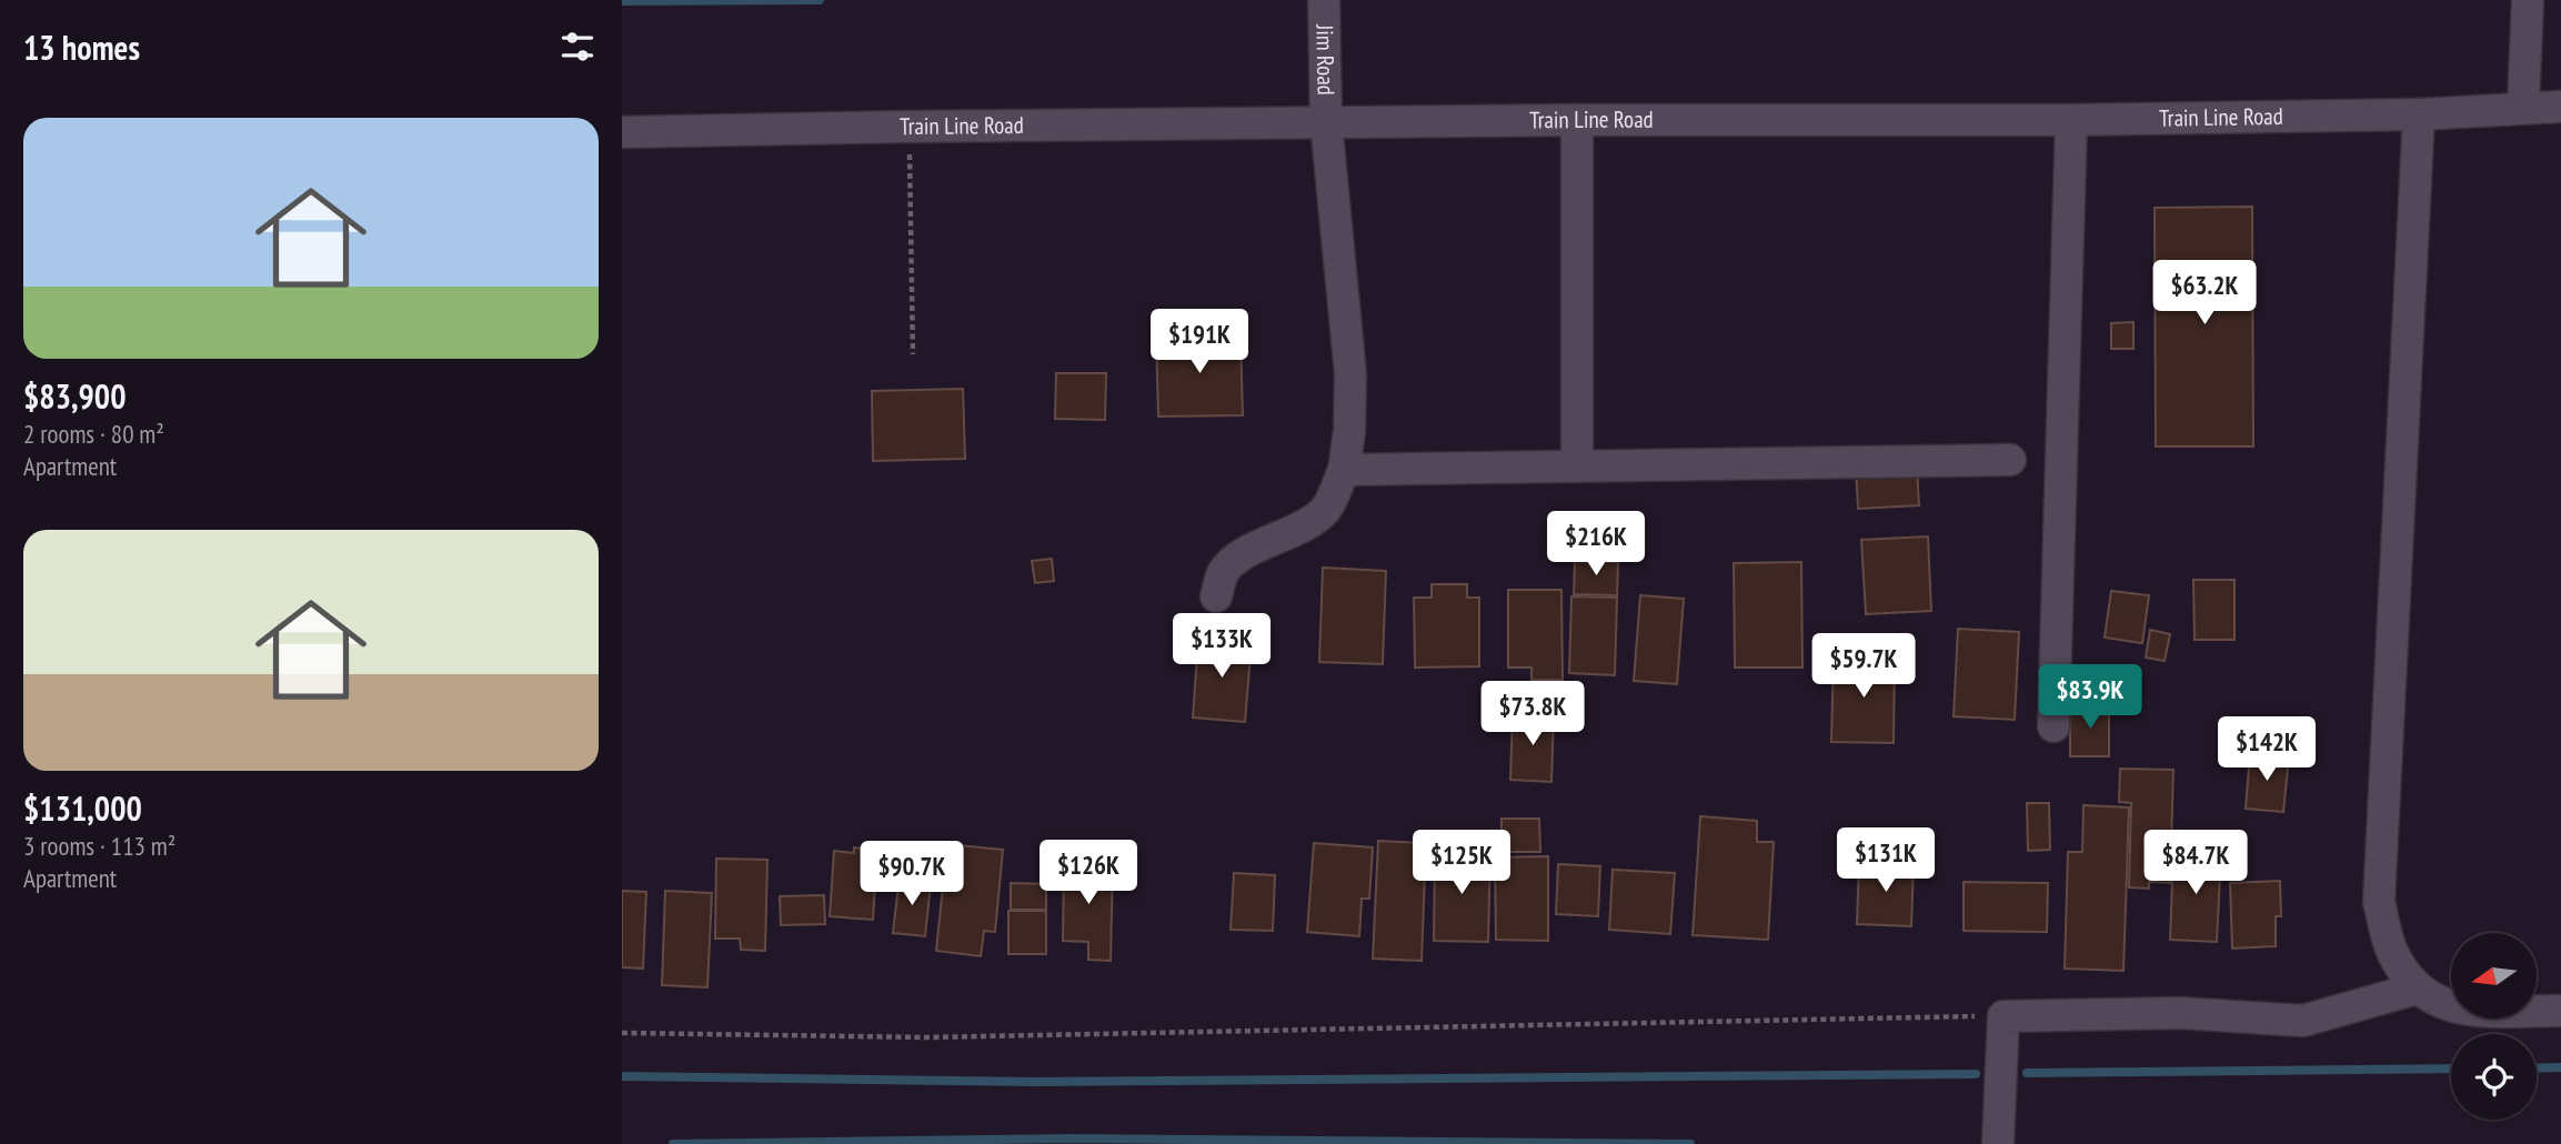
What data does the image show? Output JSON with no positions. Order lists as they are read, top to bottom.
{
  "streets": {
    "street": ["Jim Road", "Train Line Road"]
  },
  "crossings": [
    ["Jim Road", "Train Line Road"]
  ],
  "north": "left",
  "page": {
    "heading": "13 homes",
    "list": [
      {
        "name": "$83,900",
        "note": "2 rooms · 80 m² · Apartment"
      },
      {
        "name": "$131,000",
        "note": "3 rooms · 113 m² · Apartment"
      }
    ],
    "price": [
      "$63.2K",
      "$191K",
      "$216K",
      "$133K",
      "$59.7K",
      "$83.9K",
      "$73.8K",
      "$142K",
      "$131K",
      "$125K",
      "$84.7K",
      "$126K",
      "$90.7K"
    ]
  }
}
